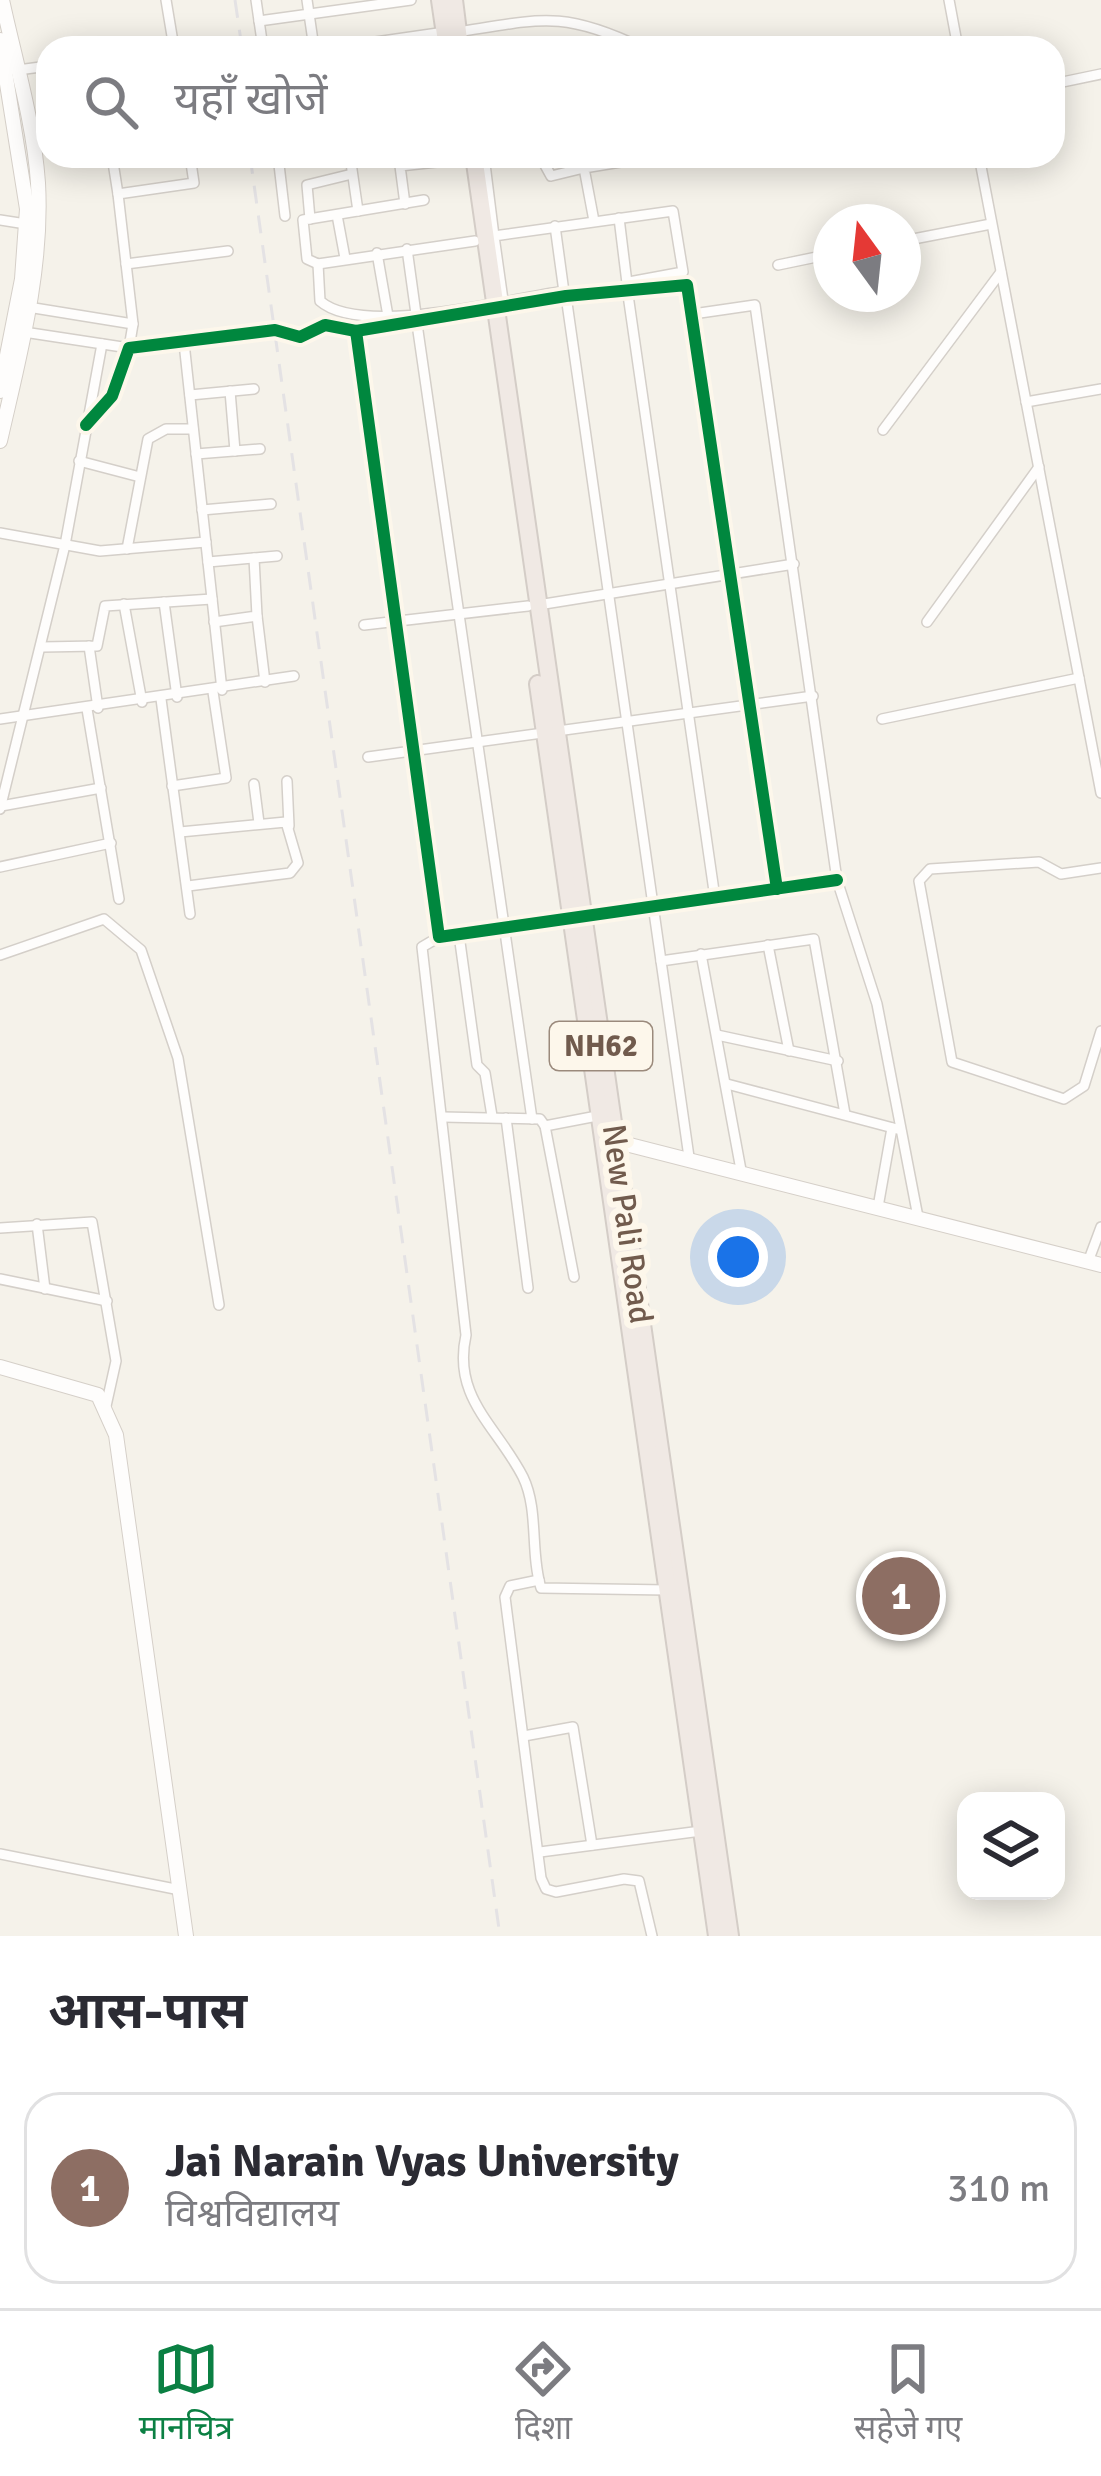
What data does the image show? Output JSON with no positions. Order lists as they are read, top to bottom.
{
  "streets": {
    "highway": ["NH62", "New Pali Road"]
  },
  "north": "top",
  "page": {
    "search": "यहाँ खोजें",
    "pins": "1",
    "heading": "आस-पास",
    "list": [
      {
        "mark": "1",
        "name": "Jai Narain Vyas University",
        "note": "विश्वविद्यालय",
        "value": "310 m"
      }
    ],
    "nav": ["मानचित्र", "दिशा", "सहेजे गए"]
  }
}
